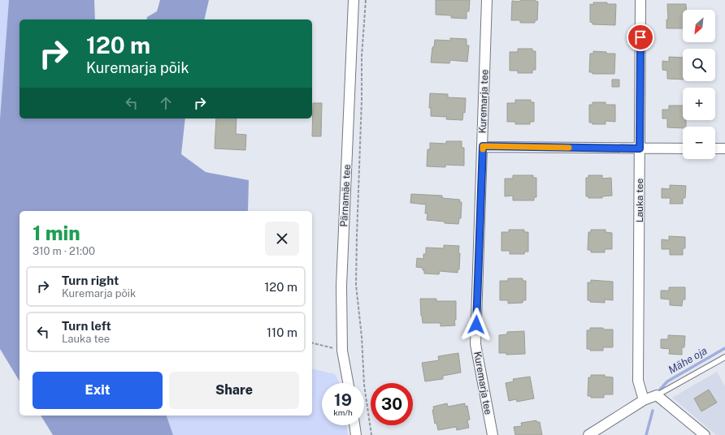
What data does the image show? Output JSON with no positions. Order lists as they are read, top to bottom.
{
  "streets": {
    "street": ["Kuremarja tee", "Pärnamäe tee", "Lauka tee"]
  },
  "water": ["Mähe oja"],
  "north": "bottom left",
  "page": {
    "map_buttons": ["+", "−"],
    "turn": ["120 m", "Kuremarja põik"],
    "heading": ["1 min", "310 m · 21:00"],
    "list": [
      {
        "name": "Turn right",
        "note": "Kuremarja põik",
        "value": "120 m"
      },
      {
        "name": "Turn left",
        "note": "Lauka tee",
        "value": "110 m"
      }
    ],
    "buttons": ["Exit", "Share"],
    "speed": "19 km/h",
    "limit": "30"
  }
}
